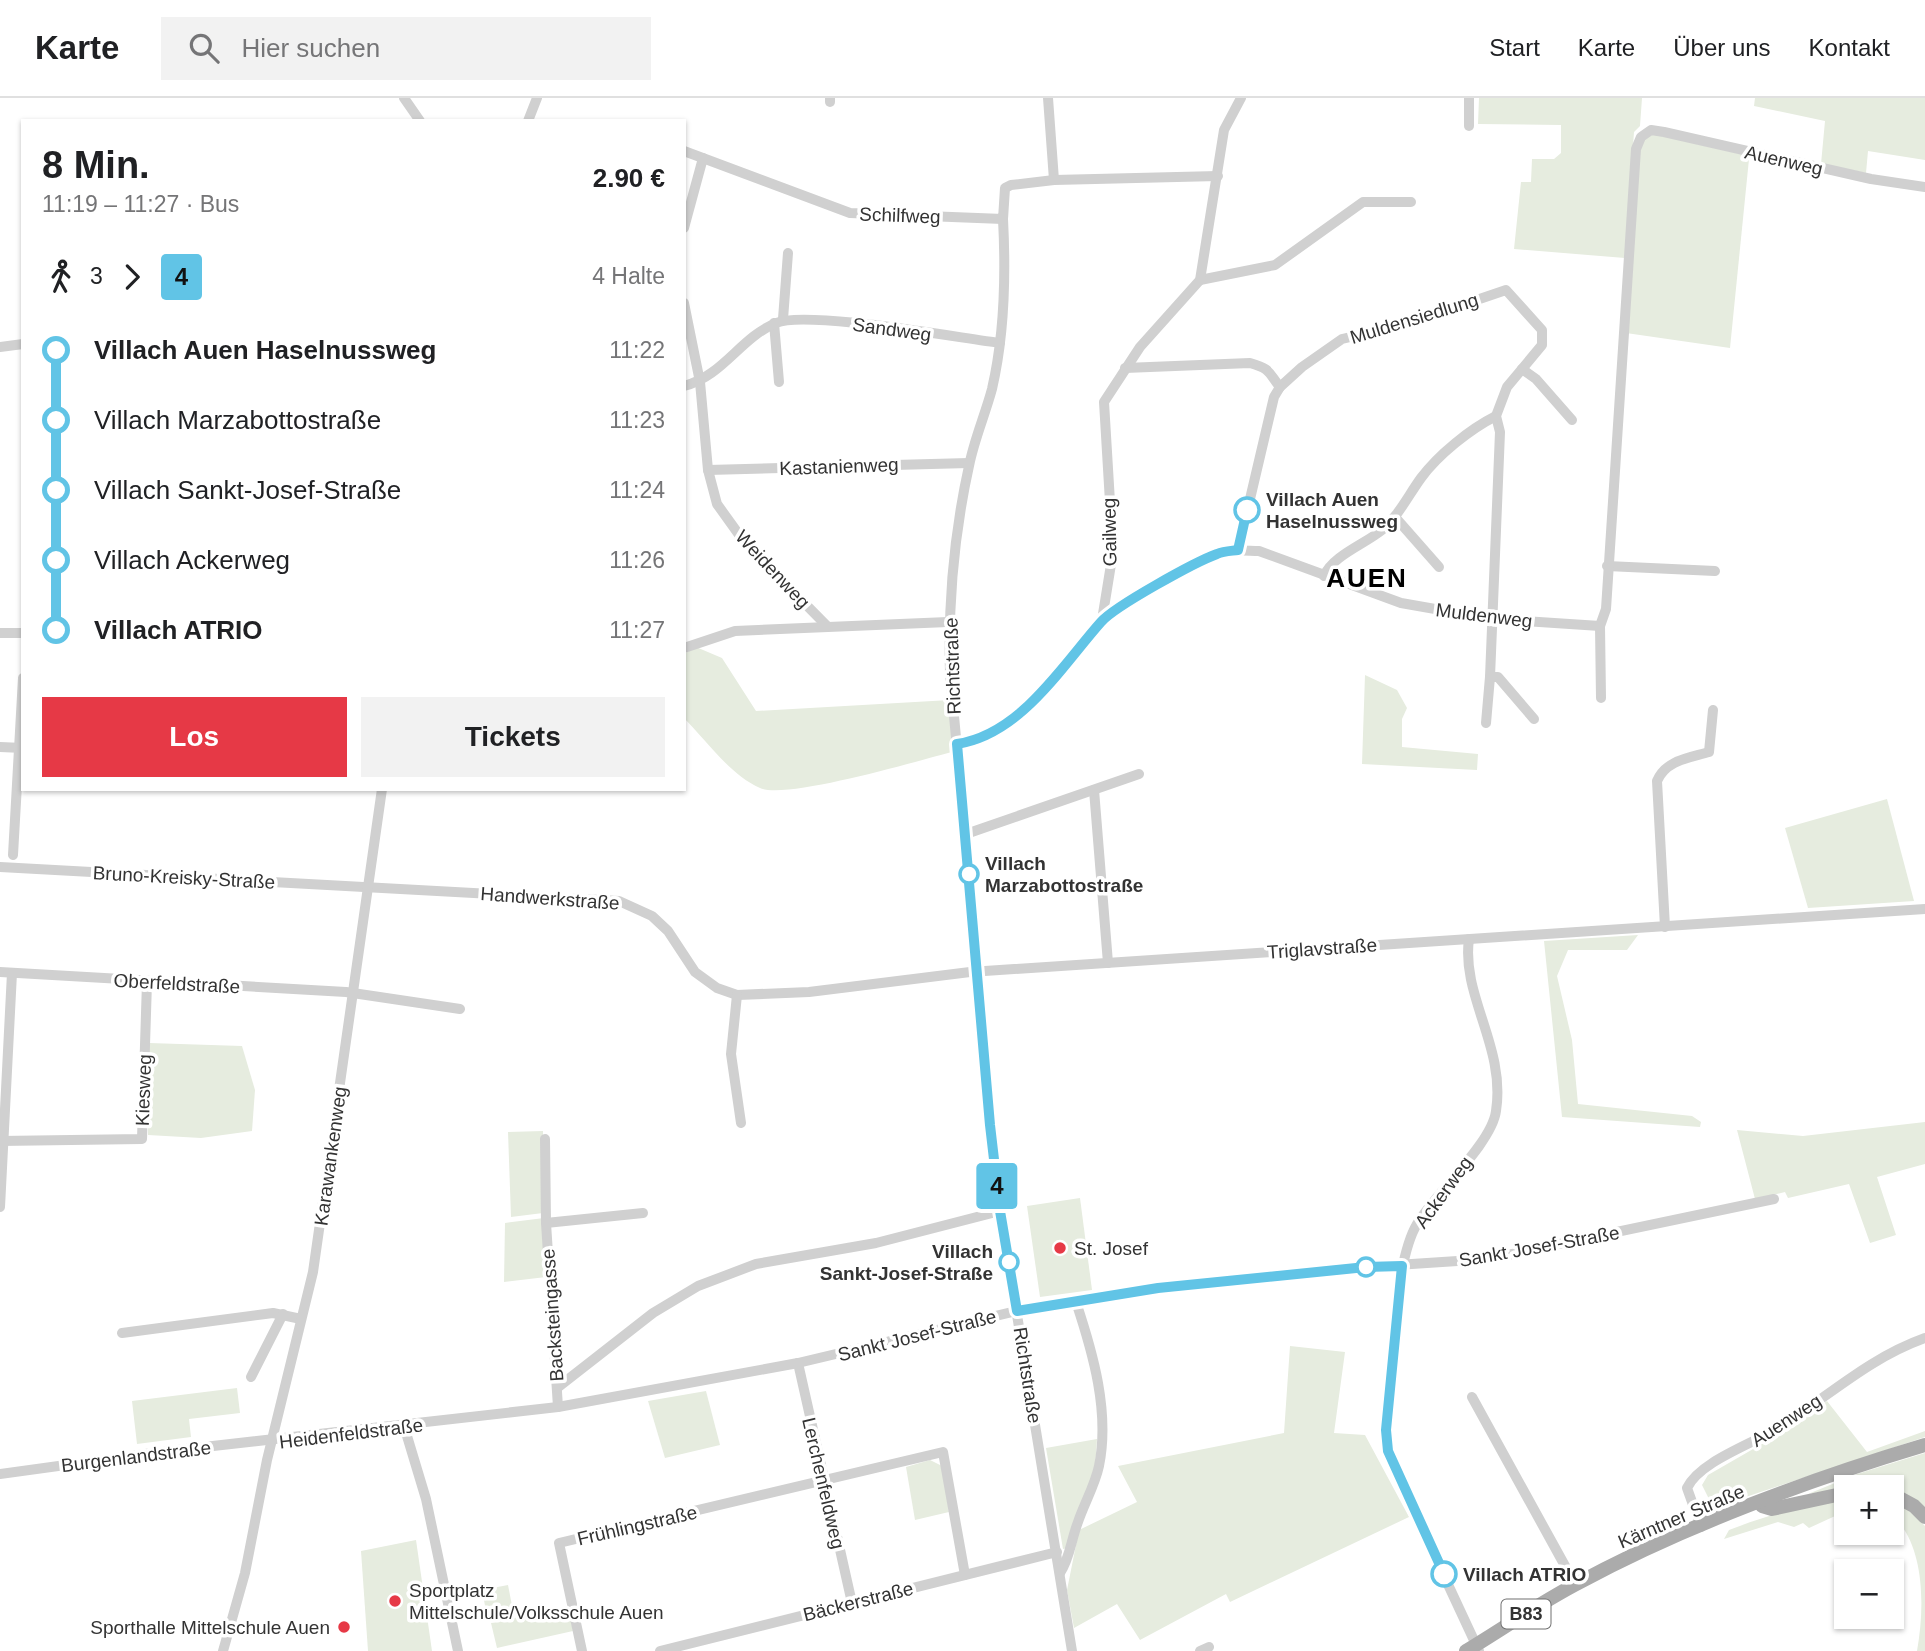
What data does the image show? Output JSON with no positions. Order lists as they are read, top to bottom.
{
  "streets": {
    "main road": ["Kärntner Straße", "B83"],
    "street": [
      "Auenweg",
      "Schilfweg",
      "Muldensiedlung",
      "Sandweg",
      "Kastanienweg",
      "Gailweg",
      "Weidenweg",
      "Muldenweg",
      "Richtstraße",
      "Bruno-Kreisky-Straße",
      "Handwerkstraße",
      "Triglavstraße",
      "Oberfeldstraße",
      "Kiesweg",
      "Karawankenweg",
      "Ackerweg",
      "Sankt Josef-Straße",
      "Backsteingasse",
      "Heidenfeldstraße",
      "Burgenlandstraße",
      "Lerchenfeldweg",
      "Frühlingstraße",
      "Bäckerstraße"
    ]
  },
  "crossings": [
    ["Auenweg", "Kärntner Straße"],
    ["Schilfweg", "Richtstraße"],
    ["Muldensiedlung", "Muldenweg"],
    ["Sandweg", "Richtstraße"],
    ["Kastanienweg", "Weidenweg"],
    ["Kastanienweg", "Richtstraße"],
    ["Gailweg", "Muldenweg"],
    ["Richtstraße", "Handwerkstraße"],
    ["Richtstraße", "Triglavstraße"],
    ["Richtstraße", "Sankt Josef-Straße"],
    ["Richtstraße", "Bäckerstraße"],
    ["Bruno-Kreisky-Straße", "Handwerkstraße"],
    ["Bruno-Kreisky-Straße", "Karawankenweg"],
    ["Handwerkstraße", "Triglavstraße"],
    ["Handwerkstraße", "Karawankenweg"],
    ["Triglavstraße", "Ackerweg"],
    ["Oberfeldstraße", "Kiesweg"],
    ["Oberfeldstraße", "Karawankenweg"],
    ["Karawankenweg", "Heidenfeldstraße"],
    ["Karawankenweg", "Burgenlandstraße"],
    ["Ackerweg", "Sankt Josef-Straße"],
    ["Ackerweg", "Kärntner Straße"],
    ["Sankt Josef-Straße", "Backsteingasse"],
    ["Sankt Josef-Straße", "Heidenfeldstraße"],
    ["Sankt Josef-Straße", "Lerchenfeldweg"],
    ["Backsteingasse", "Heidenfeldstraße"],
    ["Heidenfeldstraße", "Burgenlandstraße"],
    ["Lerchenfeldweg", "Frühlingstraße"],
    ["Lerchenfeldweg", "Bäckerstraße"]
  ],
  "districts": ["AUEN"],
  "places": [
    "Villach Auen Haselnussweg",
    "Villach Marzabottostraße",
    "St. Josef",
    "Villach Sankt-Josef-Straße",
    "Villach ATRIO",
    "Sportplatz Mittelschule/Volksschule Auen",
    "Sporthalle Mittelschule Auen"
  ],
  "lines": ["bus line 4"],
  "page": {
    "header": "Karte",
    "search": "Hier suchen",
    "nav": [
      "Start",
      "Karte",
      "Über uns",
      "Kontakt"
    ],
    "on_map": "4",
    "heading": ["8 Min.", "11:19 – 11:27 · Bus", "2.90 €"],
    "legs": ["3", "4", "4 Halte"],
    "list": [
      {
        "name": "Villach Auen Haselnussweg",
        "value": "11:22"
      },
      {
        "name": "Villach Marzabottostraße",
        "value": "11:23"
      },
      {
        "name": "Villach Sankt-Josef-Straße",
        "value": "11:24"
      },
      {
        "name": "Villach Ackerweg",
        "value": "11:26"
      },
      {
        "name": "Villach ATRIO",
        "value": "11:27"
      }
    ],
    "buttons": ["Los", "Tickets"],
    "map_buttons": ["+", "−"]
  }
}
